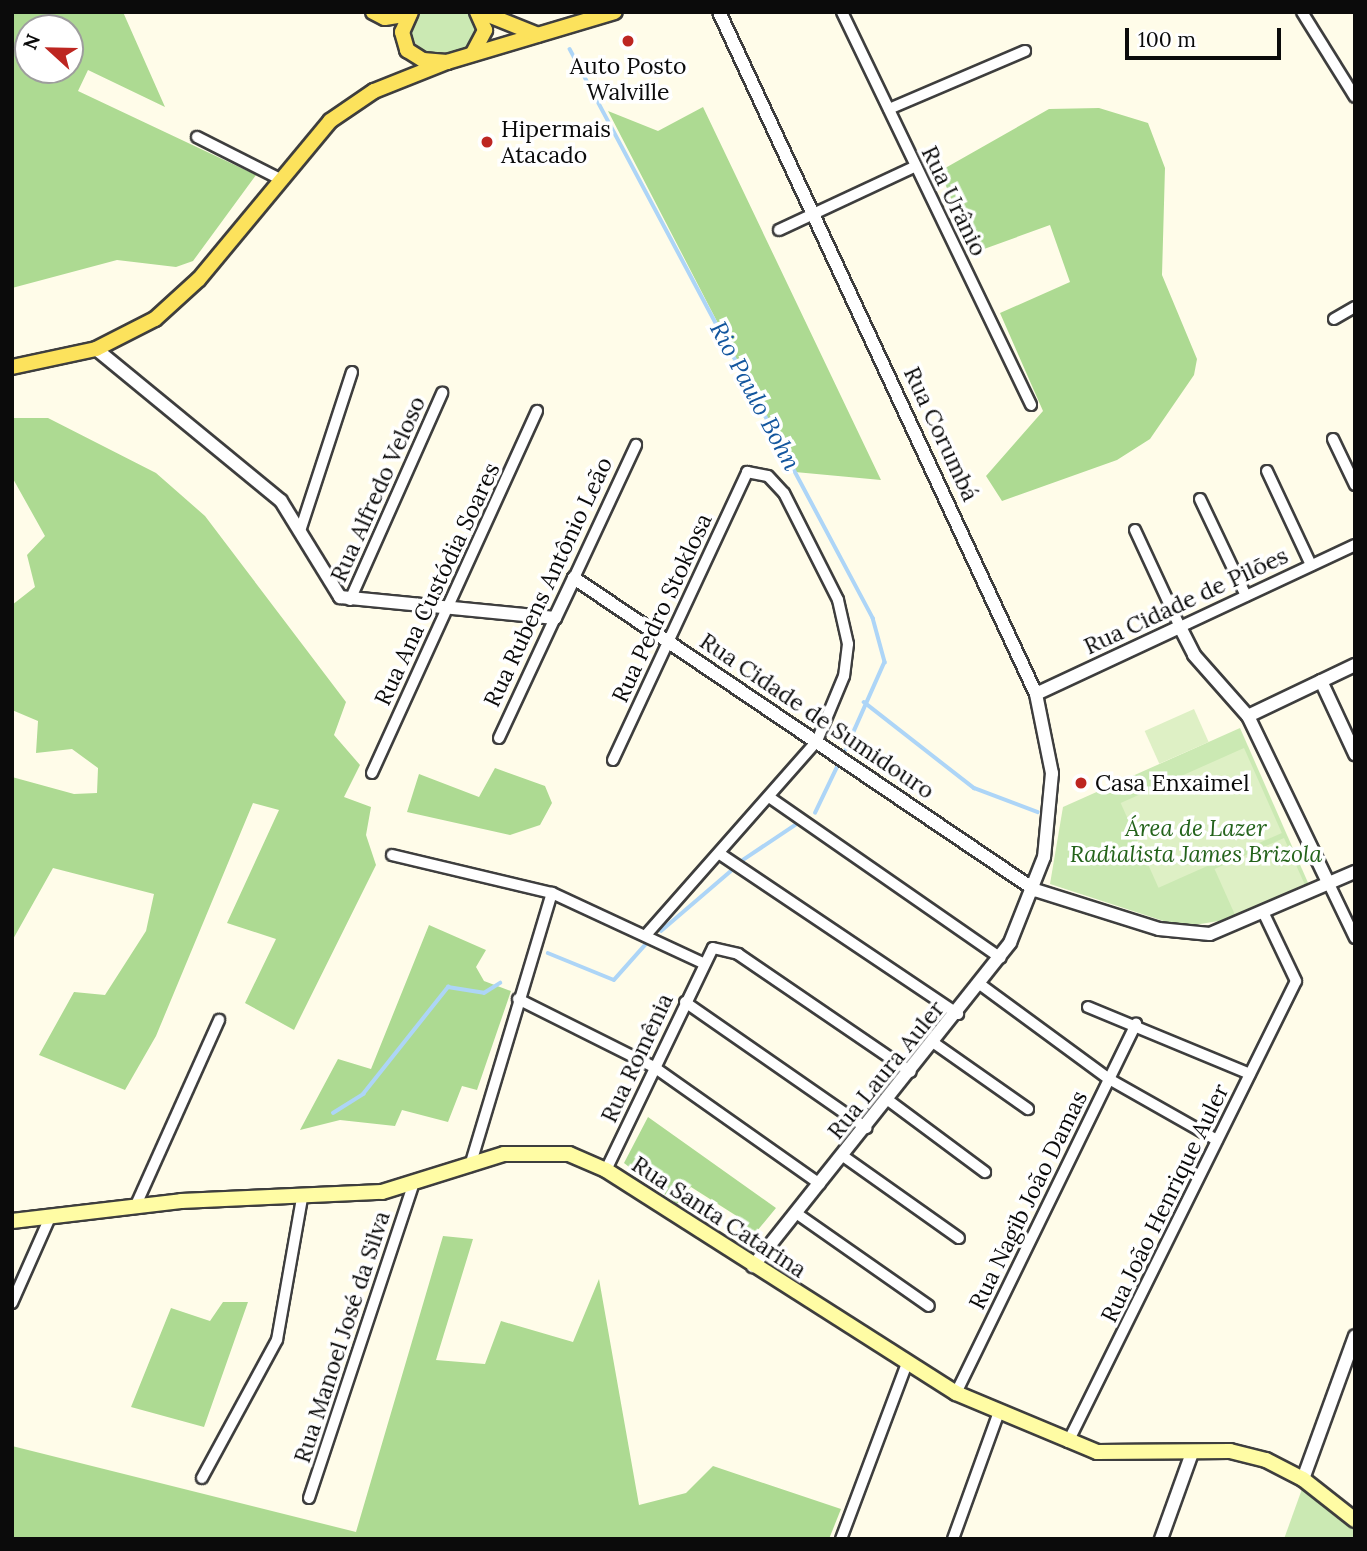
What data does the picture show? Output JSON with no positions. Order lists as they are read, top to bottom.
{
  "streets": {
    "main road": ["Rua Santa Catarina"],
    "street": [
      "Rua Urânio",
      "Rua Corumbá",
      "Rua Alfredo Veloso",
      "Rua Rubens Antônio Leão",
      "Rua Ana Custódia Soares",
      "Rua Cidade de Pilões",
      "Rua Pedro Stoklosa",
      "Rua Cidade de Sumidouro",
      "Rua Romênia",
      "Rua Laura Auler",
      "Rua Nagib João Damas",
      "Rua João Henrique Auler",
      "Rua Manoel José da Silva"
    ]
  },
  "crossings": [
    ["Rua Corumbá", "Rua Cidade de Pilões"],
    ["Rua Corumbá", "Rua Cidade de Sumidouro"],
    ["Rua Corumbá", "Rua Laura Auler"],
    ["Rua Rubens Antônio Leão", "Rua Cidade de Sumidouro"],
    ["Rua Pedro Stoklosa", "Rua Cidade de Sumidouro"],
    ["Rua Cidade de Sumidouro", "Rua Laura Auler"],
    ["Rua Cidade de Sumidouro", "Rua João Henrique Auler"],
    ["Rua Romênia", "Rua Santa Catarina"],
    ["Rua Laura Auler", "Rua Santa Catarina"],
    ["Rua Nagib João Damas", "Rua Santa Catarina"],
    ["Rua João Henrique Auler", "Rua Santa Catarina"],
    ["Rua Santa Catarina", "Rua Manoel José da Silva"]
  ],
  "water": ["Rio Paulo Bohn"],
  "parks": ["Área de Lazer Radialista James Brizola"],
  "places": ["Auto Posto Walville", "Hipermais Atacado", "Casa Enxaimel"],
  "scale_bar": "100 m",
  "north": "left"
}
